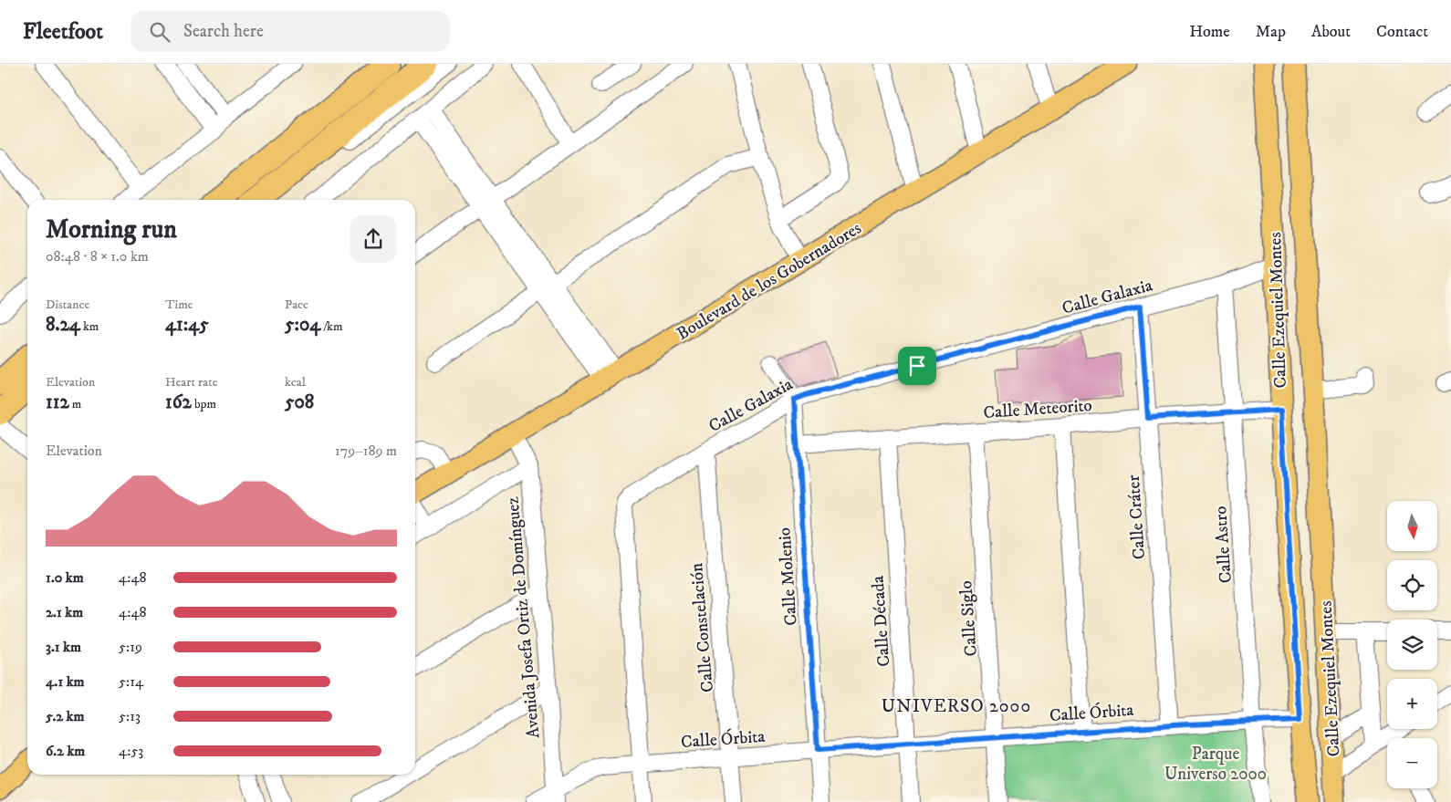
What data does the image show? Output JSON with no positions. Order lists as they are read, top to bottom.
{
  "streets": {
    "main road": ["Boulevard de los Gobernadores", "Calle Ezequiel Montes"],
    "street": [
      "Calle Galaxia",
      "Calle Meteorito",
      "Calle Cráter",
      "Calle Astro",
      "Calle Molenio",
      "Avenida Josefa Ortiz de Domínguez",
      "Calle Siglo",
      "Calle Década",
      "Calle Constelación",
      "Calle Órbita"
    ]
  },
  "crossings": [
    ["Boulevard de los Gobernadores", "Avenida Josefa Ortiz de Domínguez"],
    ["Calle Galaxia", "Calle Ezequiel Montes"],
    ["Calle Galaxia", "Calle Cráter"],
    ["Calle Galaxia", "Calle Astro"],
    ["Calle Galaxia", "Calle Molenio"],
    ["Calle Galaxia", "Calle Constelación"],
    ["Calle Galaxia", "Calle Órbita"],
    ["Calle Ezequiel Montes", "Calle Meteorito"],
    ["Calle Ezequiel Montes", "Calle Órbita"],
    ["Calle Meteorito", "Calle Cráter"],
    ["Calle Meteorito", "Calle Astro"],
    ["Calle Meteorito", "Calle Molenio"],
    ["Calle Meteorito", "Calle Siglo"],
    ["Calle Meteorito", "Calle Década"],
    ["Calle Cráter", "Calle Órbita"],
    ["Calle Astro", "Calle Órbita"],
    ["Calle Molenio", "Calle Órbita"],
    ["Avenida Josefa Ortiz de Domínguez", "Calle Órbita"],
    ["Calle Siglo", "Calle Órbita"],
    ["Calle Década", "Calle Órbita"],
    ["Calle Constelación", "Calle Órbita"]
  ],
  "districts": ["UNIVERSO 2000"],
  "parks": ["Parque Universo 2000"],
  "north": "bottom",
  "page": {
    "header": "Fleetfoot",
    "search": "Search here",
    "nav": [
      "Home",
      "Map",
      "About",
      "Contact"
    ],
    "heading": ["Morning run", "08:48 · 8 × 1.0 km"],
    "stats": [
      ["Distance", "8.24 km"],
      ["Time", "41:45"],
      ["Pace", "5:04 /km"],
      ["Elevation", "112 m"],
      ["Heart rate", "162 bpm"],
      ["kcal", "508"]
    ],
    "chart": ["Elevation", "179–189 m"],
    "map_buttons": ["+", "−"],
    "list": [
      {
        "name": "1.0 km",
        "note": "4:48"
      },
      {
        "name": "2.1 km",
        "note": "4:48"
      },
      {
        "name": "3.1 km",
        "note": "5:19"
      },
      {
        "name": "4.1 km",
        "note": "5:14"
      },
      {
        "name": "5.2 km",
        "note": "5:13"
      },
      {
        "name": "6.2 km",
        "note": "4:53"
      }
    ]
  }
}
